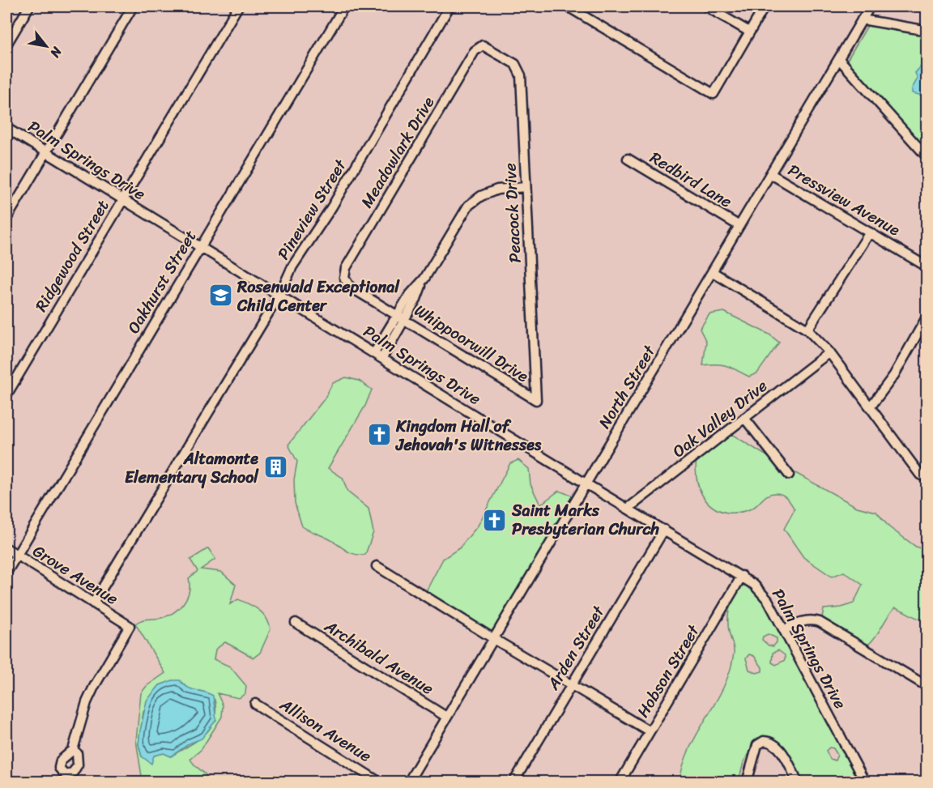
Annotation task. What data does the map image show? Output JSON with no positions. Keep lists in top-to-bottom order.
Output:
{
  "streets": {
    "street": [
      "Meadowlark Drive",
      "Palm Springs Drive",
      "Redbird Lane",
      "Pressview Avenue",
      "Pineview Street",
      "Peacock Drive",
      "Ridgewood Street",
      "Oakhurst Street",
      "Whippoorwill Drive",
      "North Street",
      "Oak Valley Drive",
      "Grove Avenue",
      "Arden Street",
      "Archibald Avenue",
      "Hobson Street",
      "Allison Avenue"
    ]
  },
  "crossings": [
    ["Meadowlark Drive", "Peacock Drive"],
    ["Meadowlark Drive", "Whippoorwill Drive"],
    ["Palm Springs Drive", "Pineview Street"],
    ["Palm Springs Drive", "Ridgewood Street"],
    ["Palm Springs Drive", "Oakhurst Street"],
    ["Palm Springs Drive", "North Street"],
    ["Palm Springs Drive", "Oak Valley Drive"],
    ["Palm Springs Drive", "Arden Street"],
    ["Palm Springs Drive", "Hobson Street"],
    ["Redbird Lane", "North Street"],
    ["Pressview Avenue", "North Street"],
    ["Pineview Street", "Grove Avenue"],
    ["Peacock Drive", "Whippoorwill Drive"],
    ["Oakhurst Street", "Grove Avenue"],
    ["North Street", "Archibald Avenue"]
  ],
  "places": {
    "school or university": ["Rosenwald Exceptional Child Center"],
    "church": ["Kingdom Hall of Jehovah's Witnesses", "Saint Marks Presbyterian Church"],
    "building": ["Altamonte Elementary School"]
  },
  "north": "bottom right"
}
